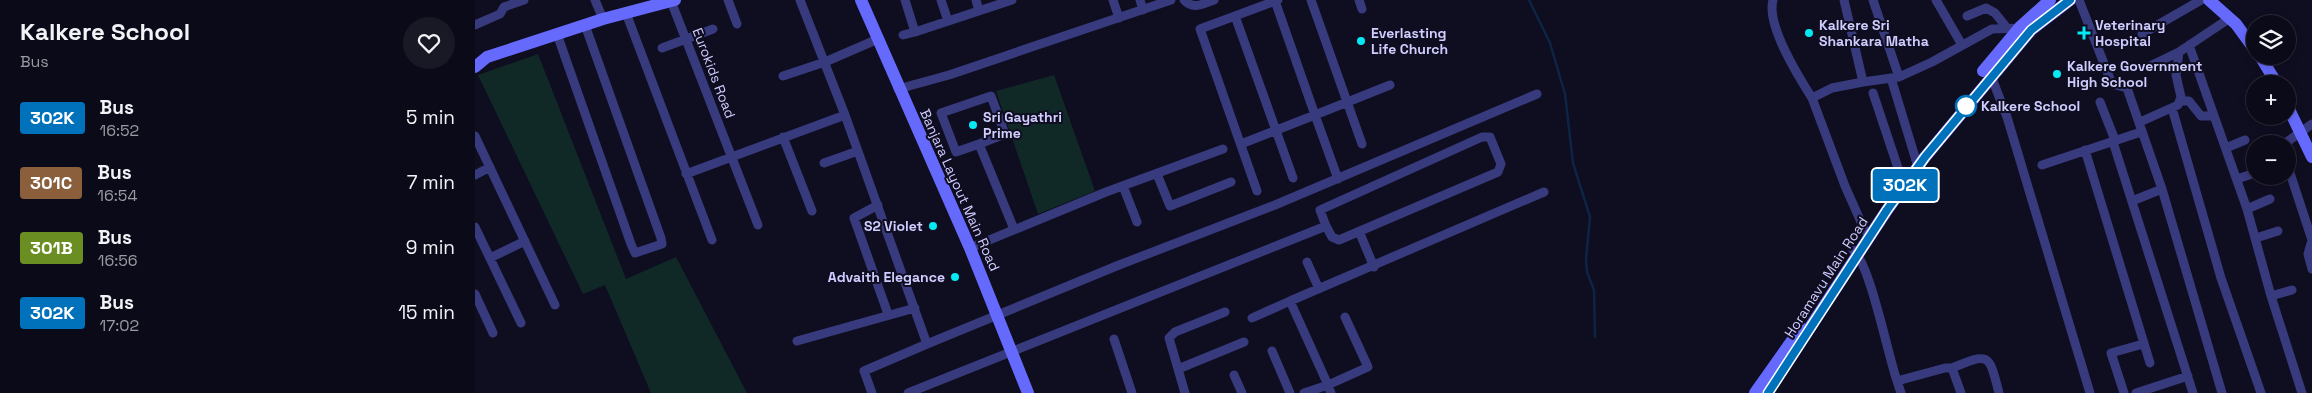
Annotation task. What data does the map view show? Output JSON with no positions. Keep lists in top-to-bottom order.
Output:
{
  "streets": {
    "street": ["Eurokids Road", "Banjara Layout Main Road", "Horamavu Main Road"]
  },
  "places": {
    "other": [
      "Kalkere Sri Shankara Matha",
      "Everlasting Life Church",
      "Kalkere Government High School",
      "Kalkere School",
      "Sri Gayathri Prime",
      "S2 Violet",
      "Advaith Elegance"
    ],
    "health": ["Veterinary Hospital"]
  },
  "lines": ["bus line 302K"],
  "page": {
    "heading": ["Kalkere School", "Bus"],
    "on_map": "302K",
    "map_buttons": ["+", "−"],
    "list": [
      {
        "mark": "302K",
        "name": "Bus",
        "note": "16:52",
        "value": "5 min"
      },
      {
        "mark": "301C",
        "name": "Bus",
        "note": "16:54",
        "value": "7 min"
      },
      {
        "mark": "301B",
        "name": "Bus",
        "note": "16:56",
        "value": "9 min"
      },
      {
        "mark": "302K",
        "name": "Bus",
        "note": "17:02",
        "value": "15 min"
      }
    ]
  }
}
